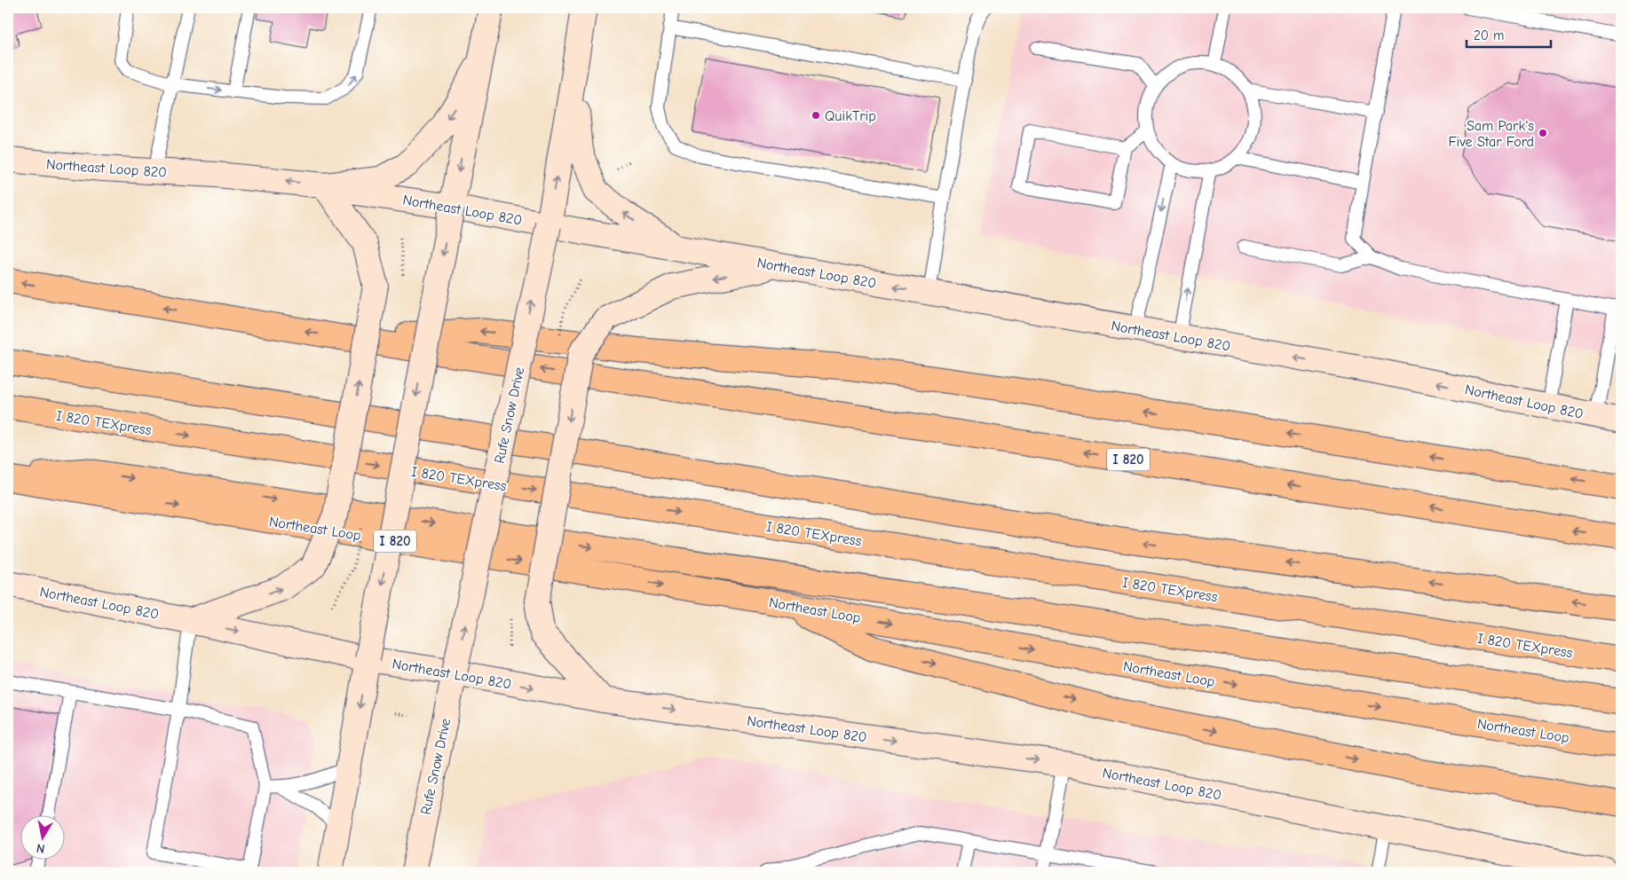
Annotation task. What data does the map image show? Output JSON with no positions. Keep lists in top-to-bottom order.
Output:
{
  "streets": {
    "highway": ["I 820 TEXpress", "I 820", "Northeast Loop"],
    "main road": ["Northeast Loop 820", "Rufe Snow Drive"]
  },
  "crossings": [
    ["Northeast Loop 820", "Rufe Snow Drive"]
  ],
  "places": ["QuikTrip", "Sam Park's Five Star Ford"],
  "scale_bar": "20 m",
  "north": "bottom"
}
